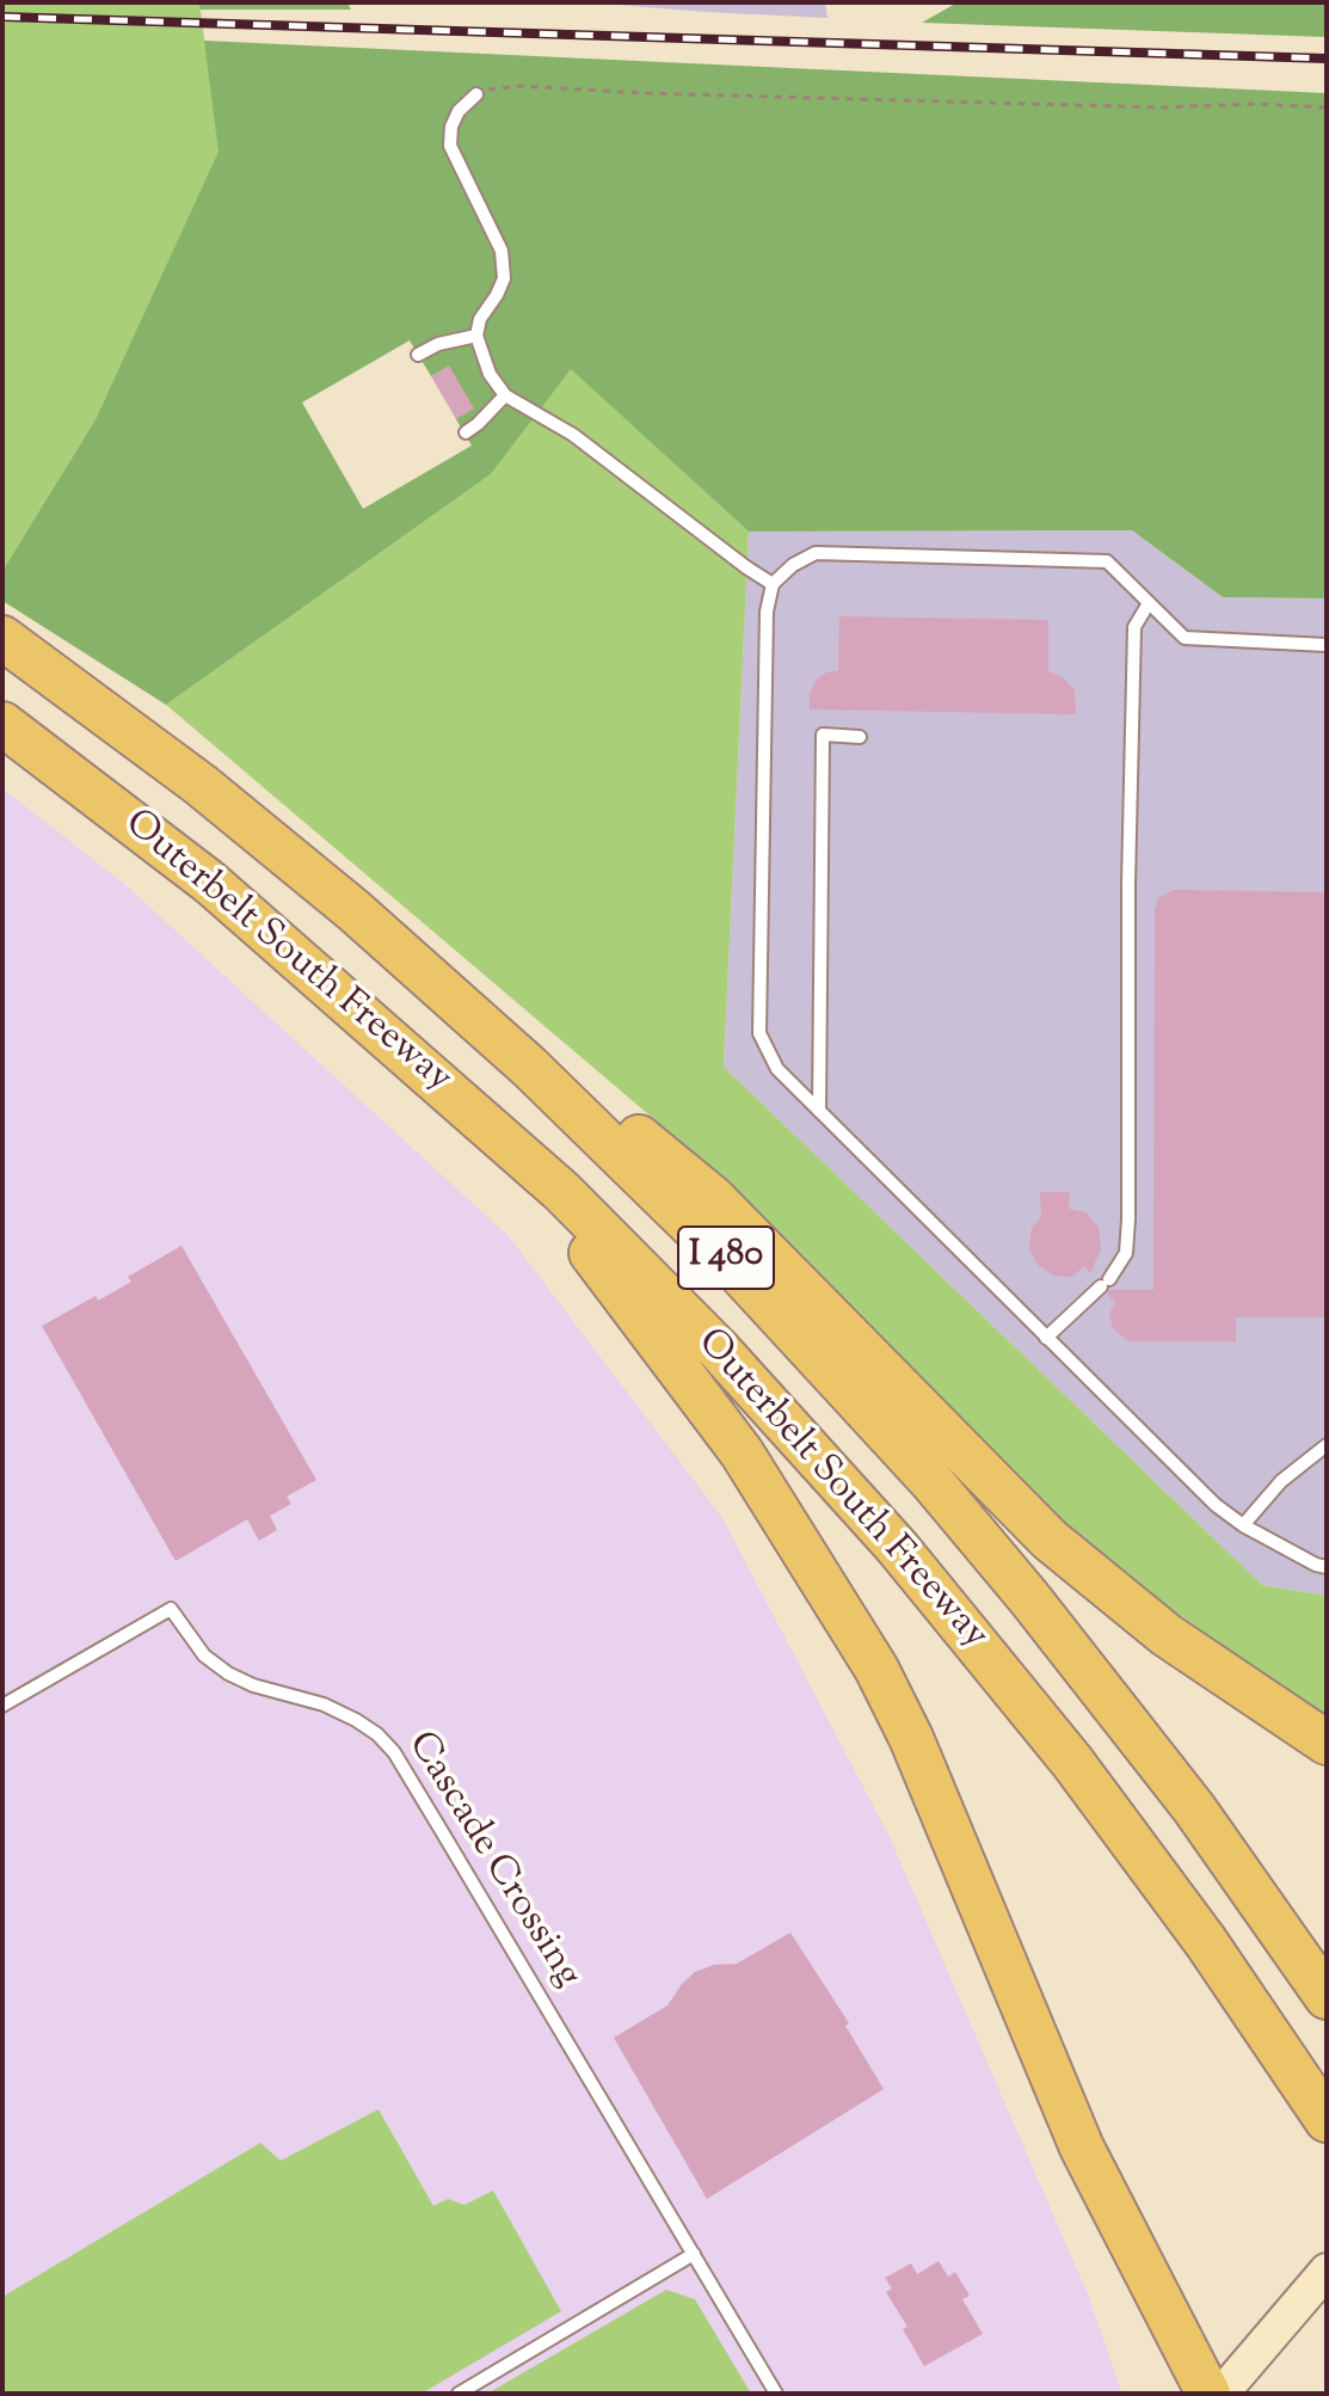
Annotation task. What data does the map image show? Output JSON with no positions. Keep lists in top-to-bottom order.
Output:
{
  "streets": {
    "highway": ["Outerbelt South Freeway", "I 480"],
    "lane": ["Cascade Crossing"]
  }
}
